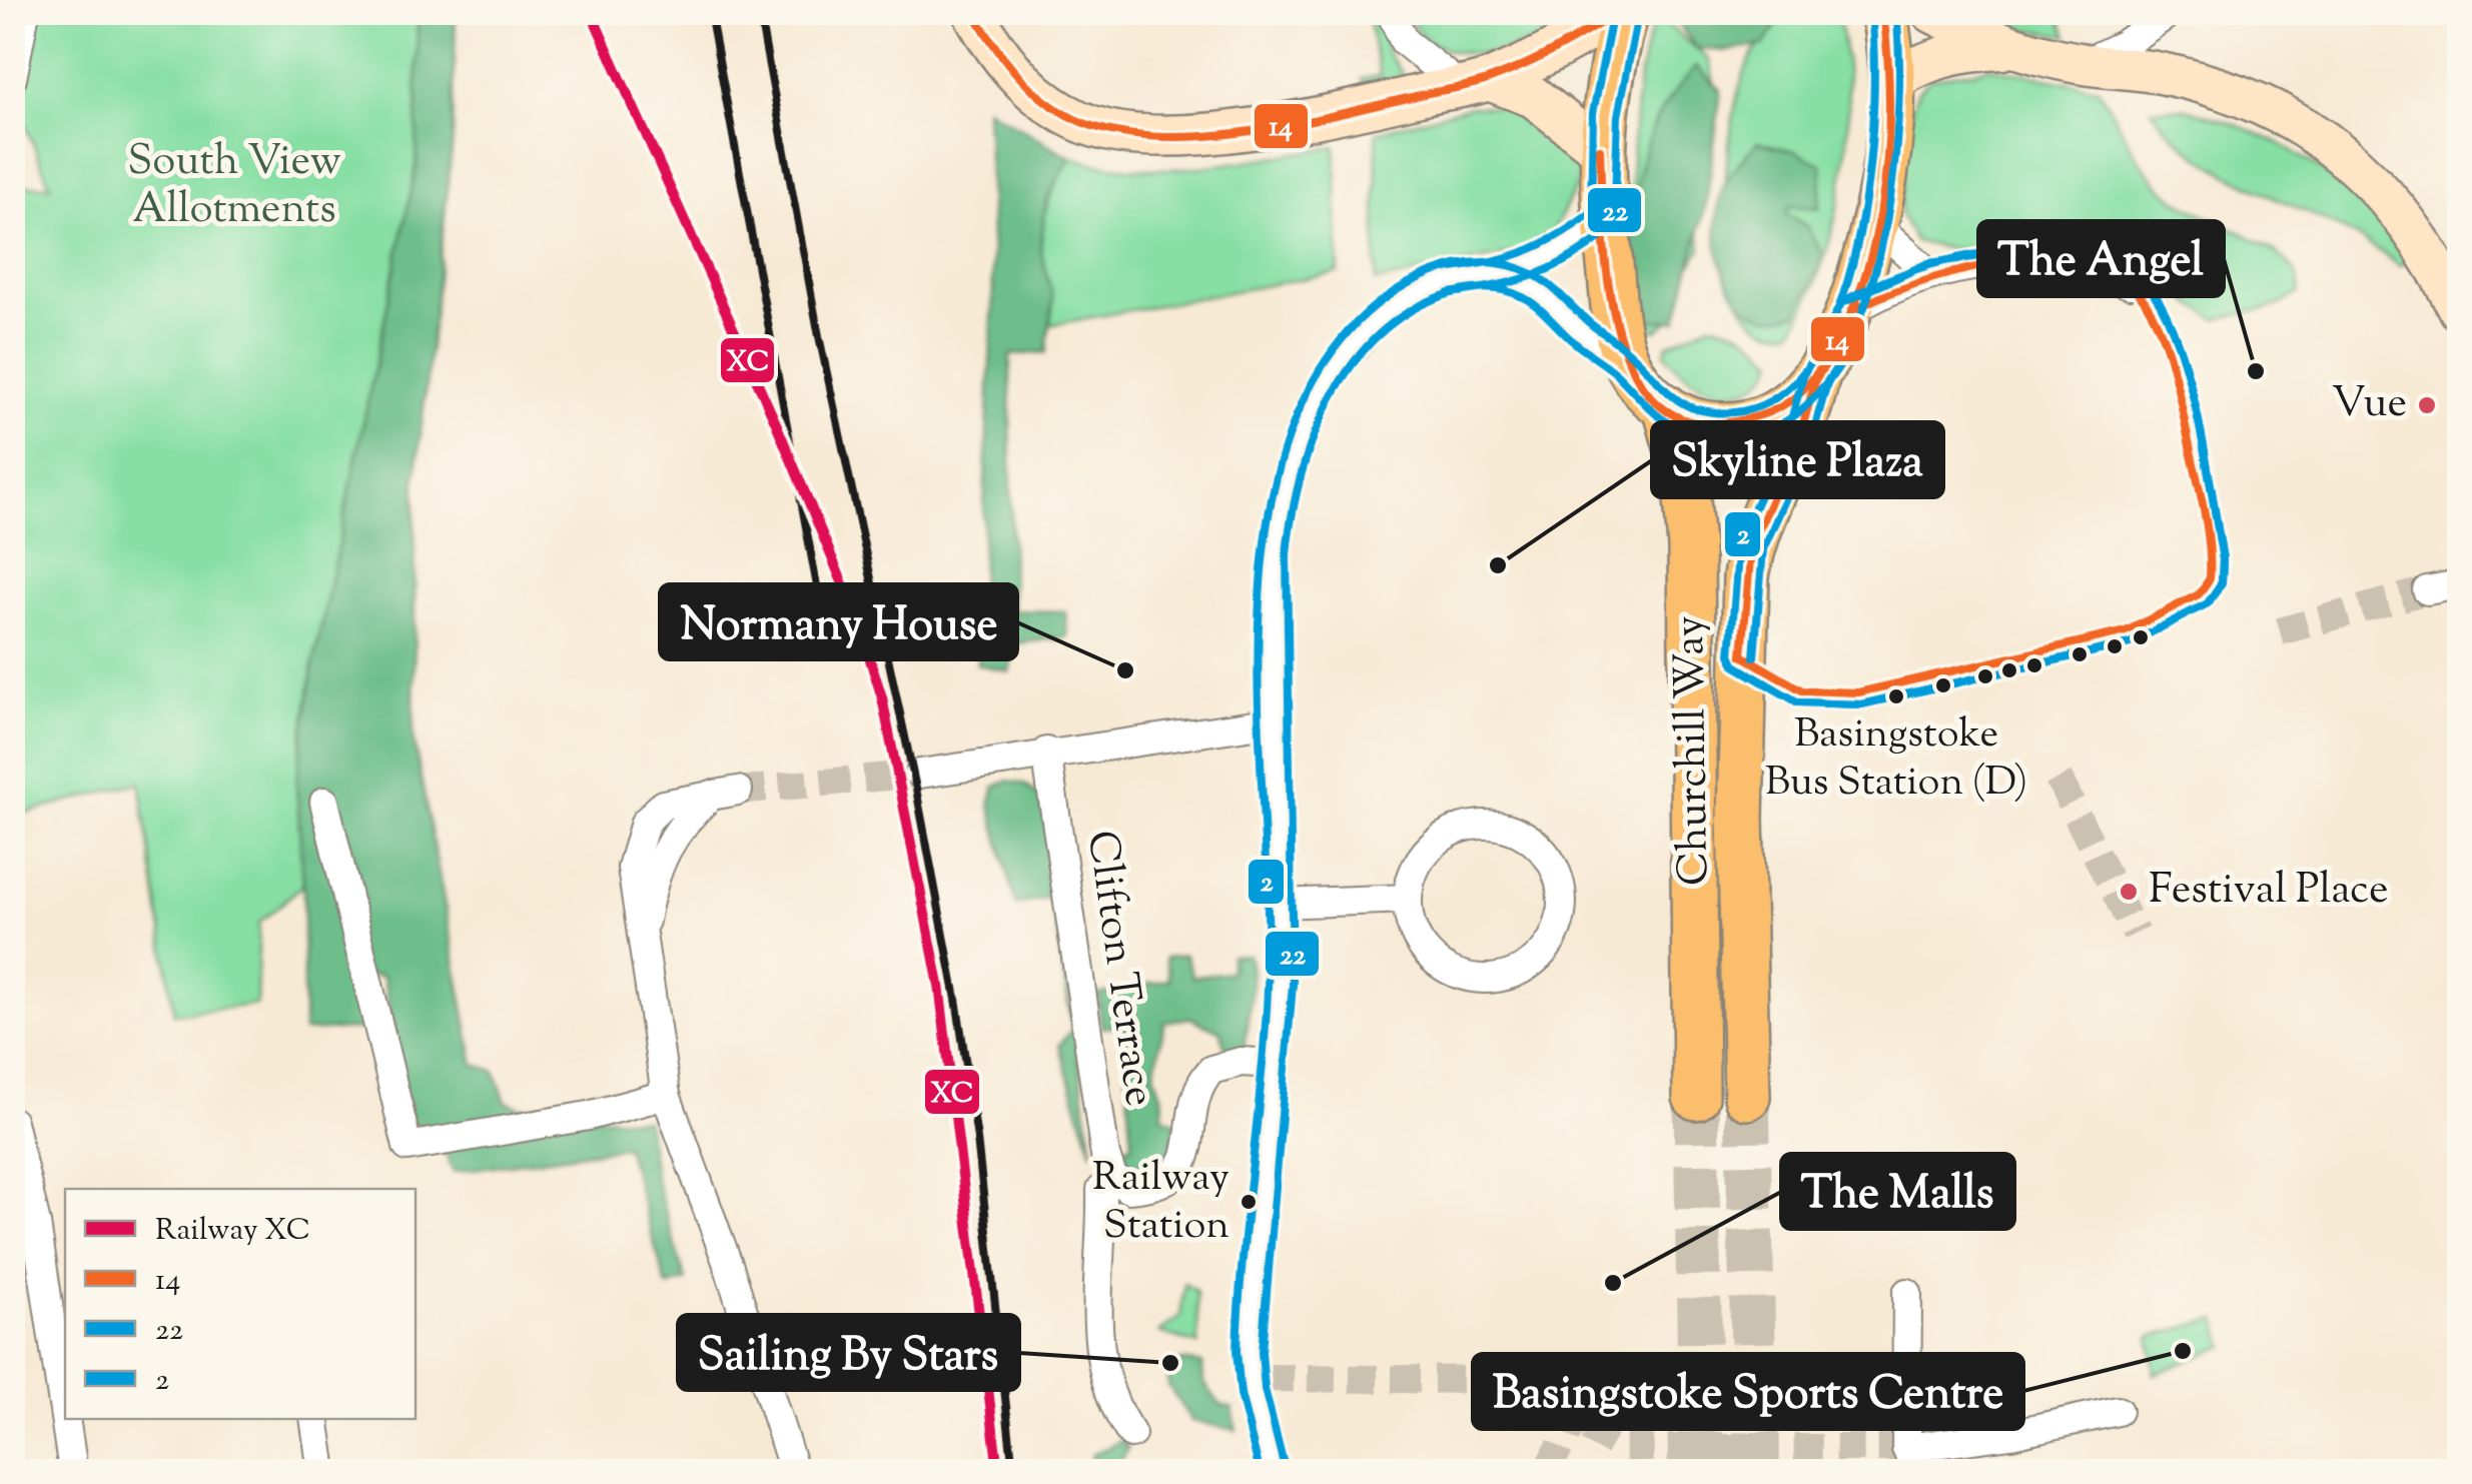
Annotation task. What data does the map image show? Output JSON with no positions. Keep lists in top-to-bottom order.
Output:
{
  "streets": {
    "main road": ["Churchill Way"],
    "street": ["Clifton Terrace"]
  },
  "parks": ["South View Allotments"],
  "places": [
    "The Angel",
    "Vue",
    "Skyline Plaza",
    "Normany House",
    "Basingstoke Bus Station (D)",
    "Festival Place",
    "Railway Station",
    "The Malls",
    "Basingstoke Sports Centre",
    "Sailing By Stars"
  ],
  "lines": [
    "rail line XC",
    "transit line 14",
    "transit line 22",
    "transit line 2"
  ],
  "legend": [
    "Railway XC",
    "14",
    "22",
    "2"
  ]
}
